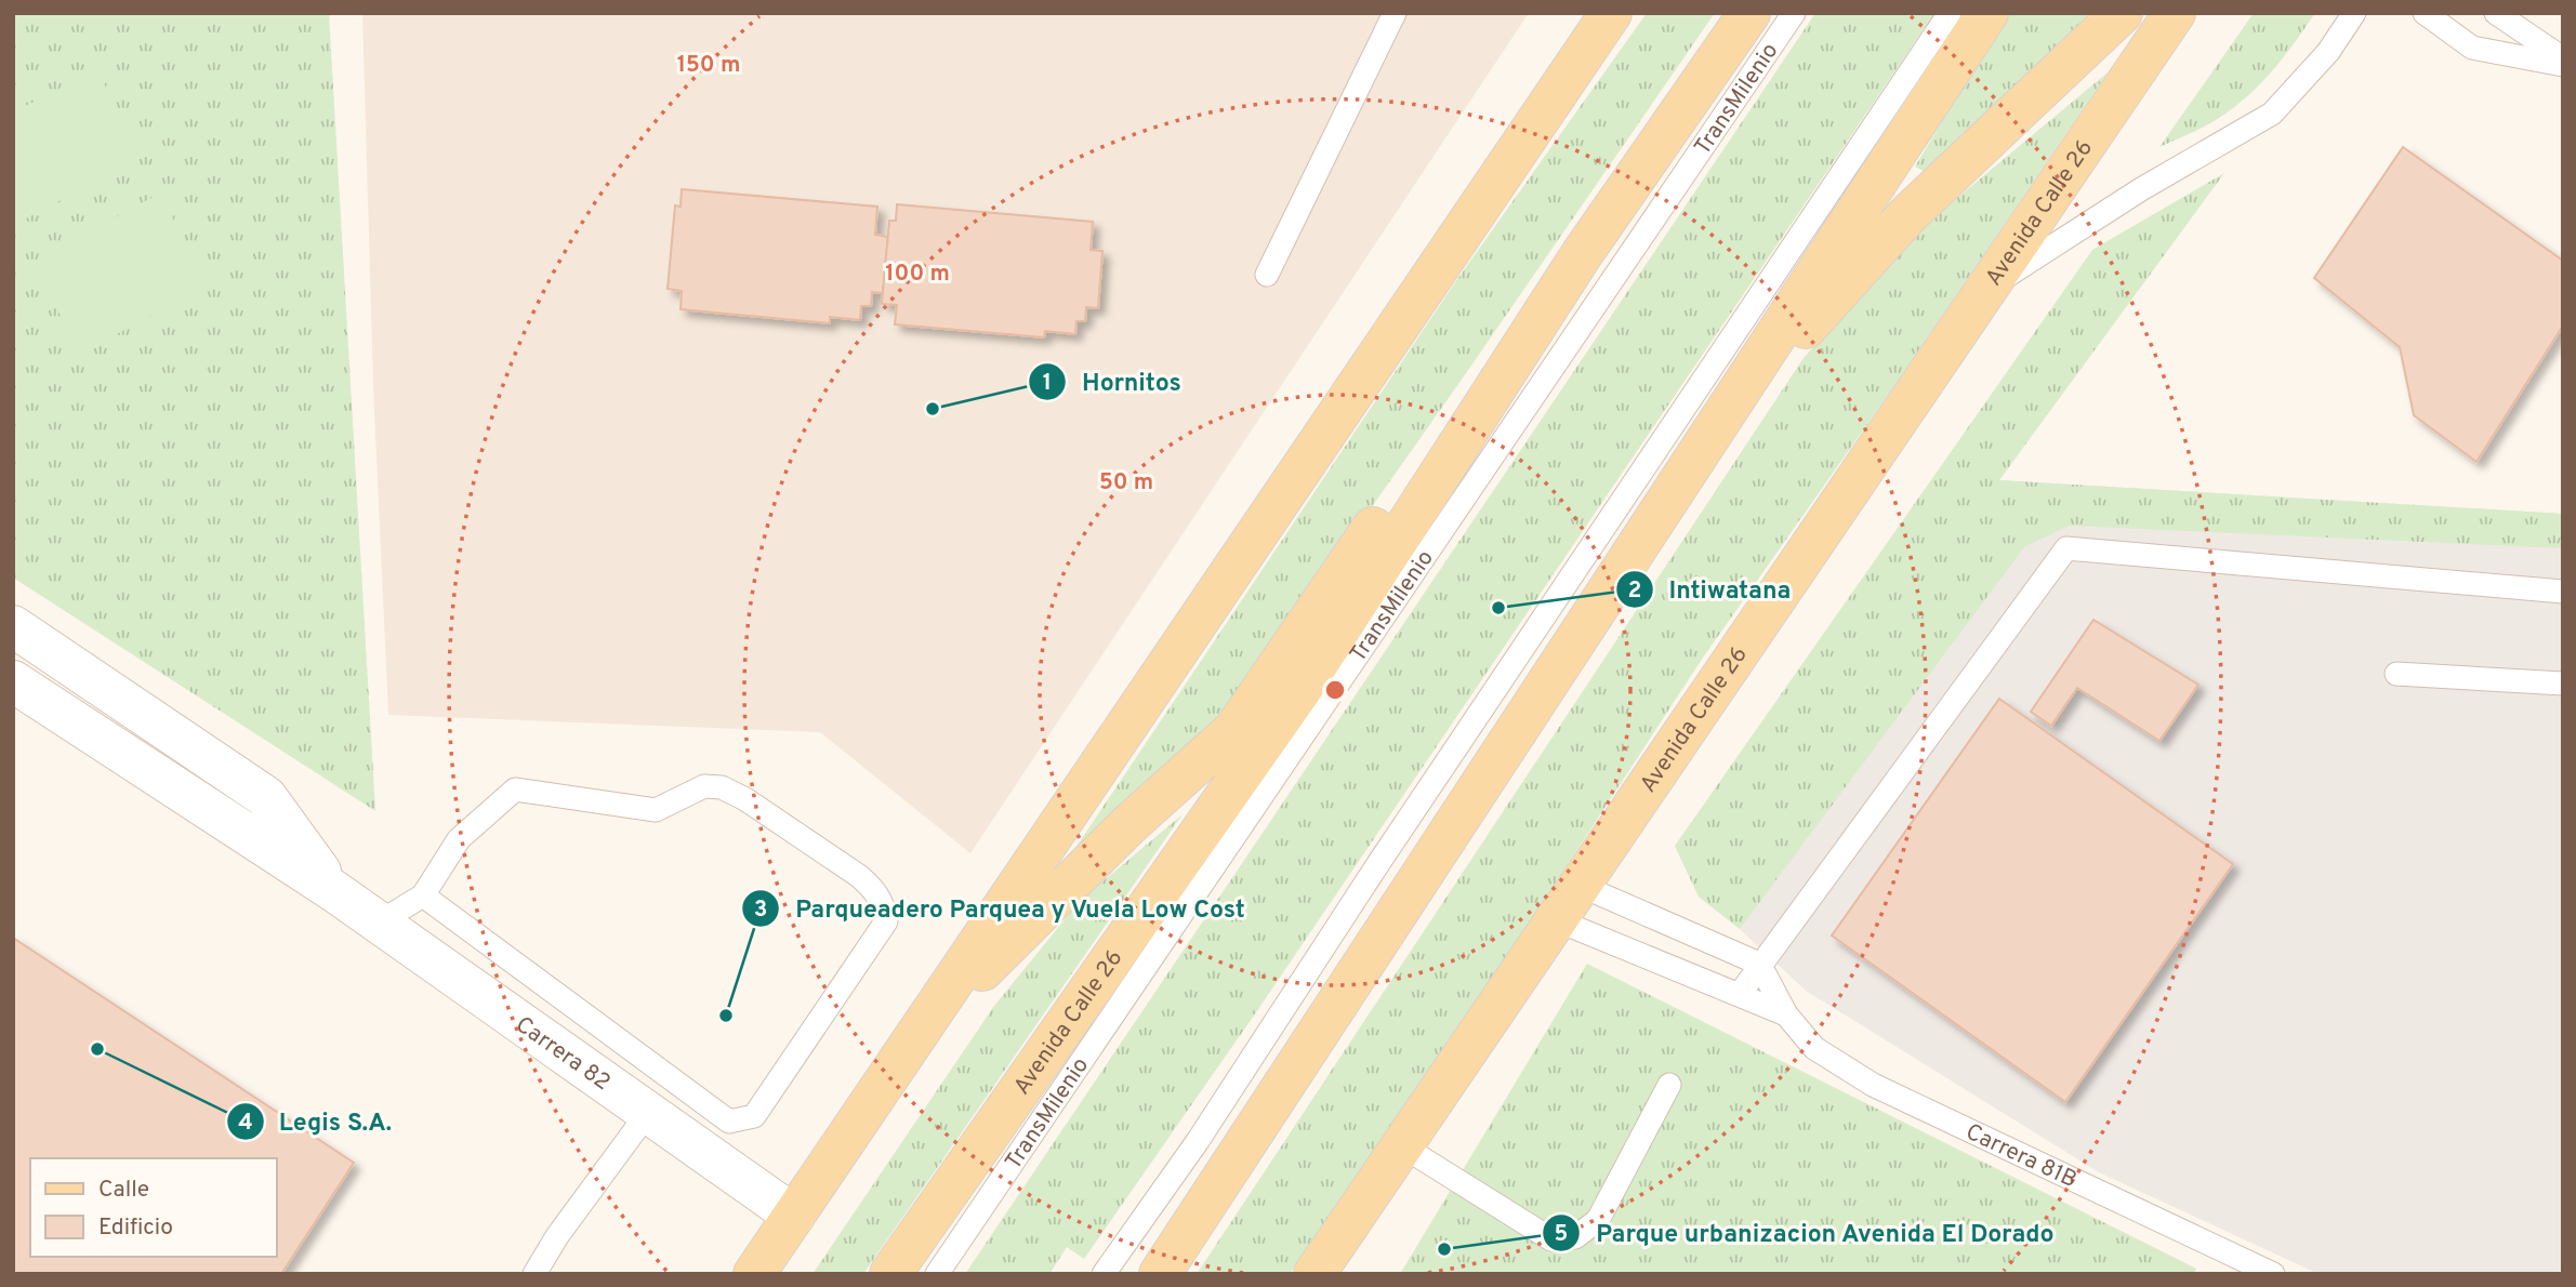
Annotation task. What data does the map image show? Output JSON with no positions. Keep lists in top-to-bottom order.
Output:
{
  "streets": {
    "main road": ["Avenida Calle 26"],
    "street": ["Carrera 82"],
    "lane": ["TransMilenio", "Carrera 81B"]
  },
  "crossings": [
    ["Avenida Calle 26", "Carrera 81B"]
  ],
  "places": [
    "Hornitos",
    "Intiwatana",
    "Parqueadero Parquea y Vuela Low Cost",
    "Legis S.A.",
    "Parque urbanizacion Avenida El Dorado"
  ],
  "legend": ["Calle", "Edificio"],
  "rings": ["150 m", "100 m", "50 m"]
}
